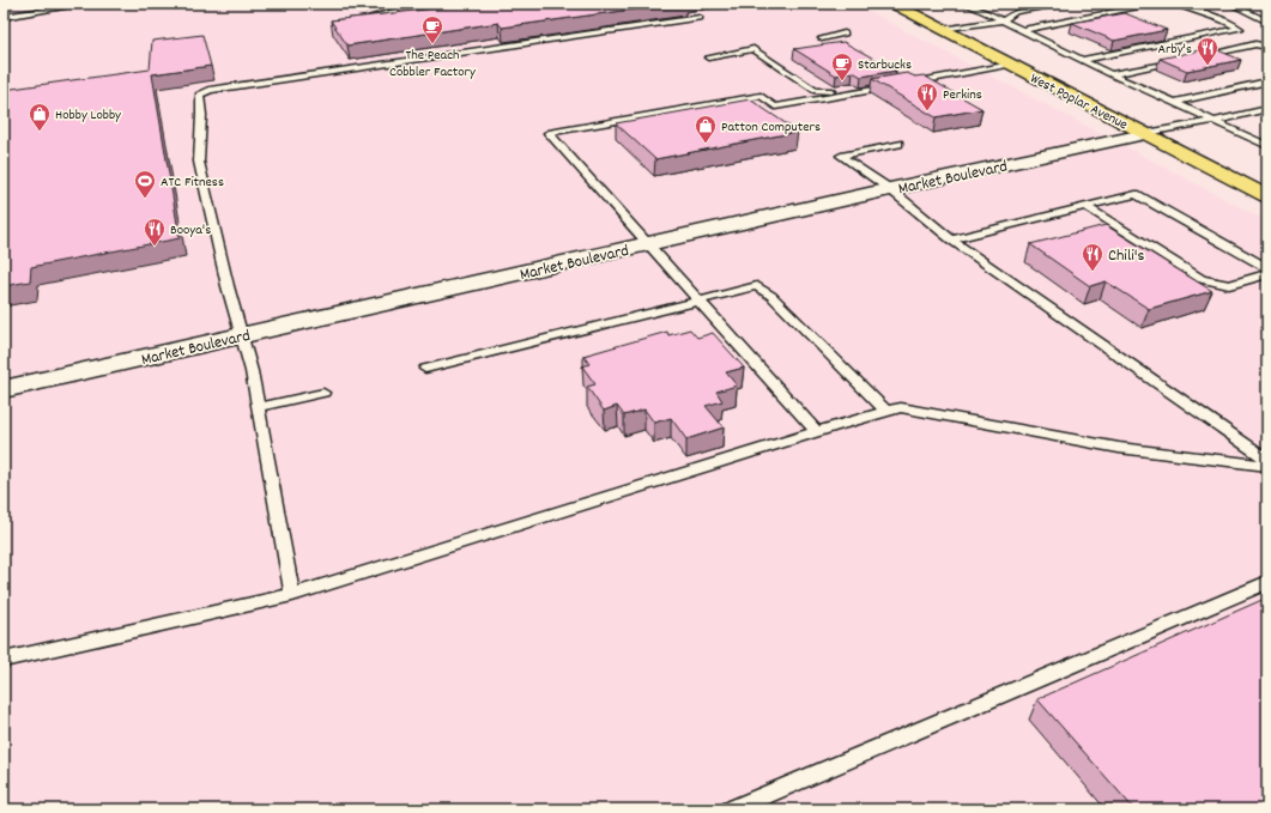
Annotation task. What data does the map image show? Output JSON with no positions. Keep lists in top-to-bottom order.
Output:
{
  "streets": {
    "main road": ["West Poplar Avenue"],
    "street": ["Market Boulevard"]
  },
  "crossings": [
    ["West Poplar Avenue", "Market Boulevard"]
  ],
  "places": {
    "cafe": ["The Peach Cobbler Factory", "Starbucks"],
    "restaurant": [
      "Arby's",
      "Perkins",
      "Booya's",
      "Chili's"
    ],
    "shop": ["Hobby Lobby", "Patton Computers"],
    "sports": ["ATC Fitness"]
  }
}
